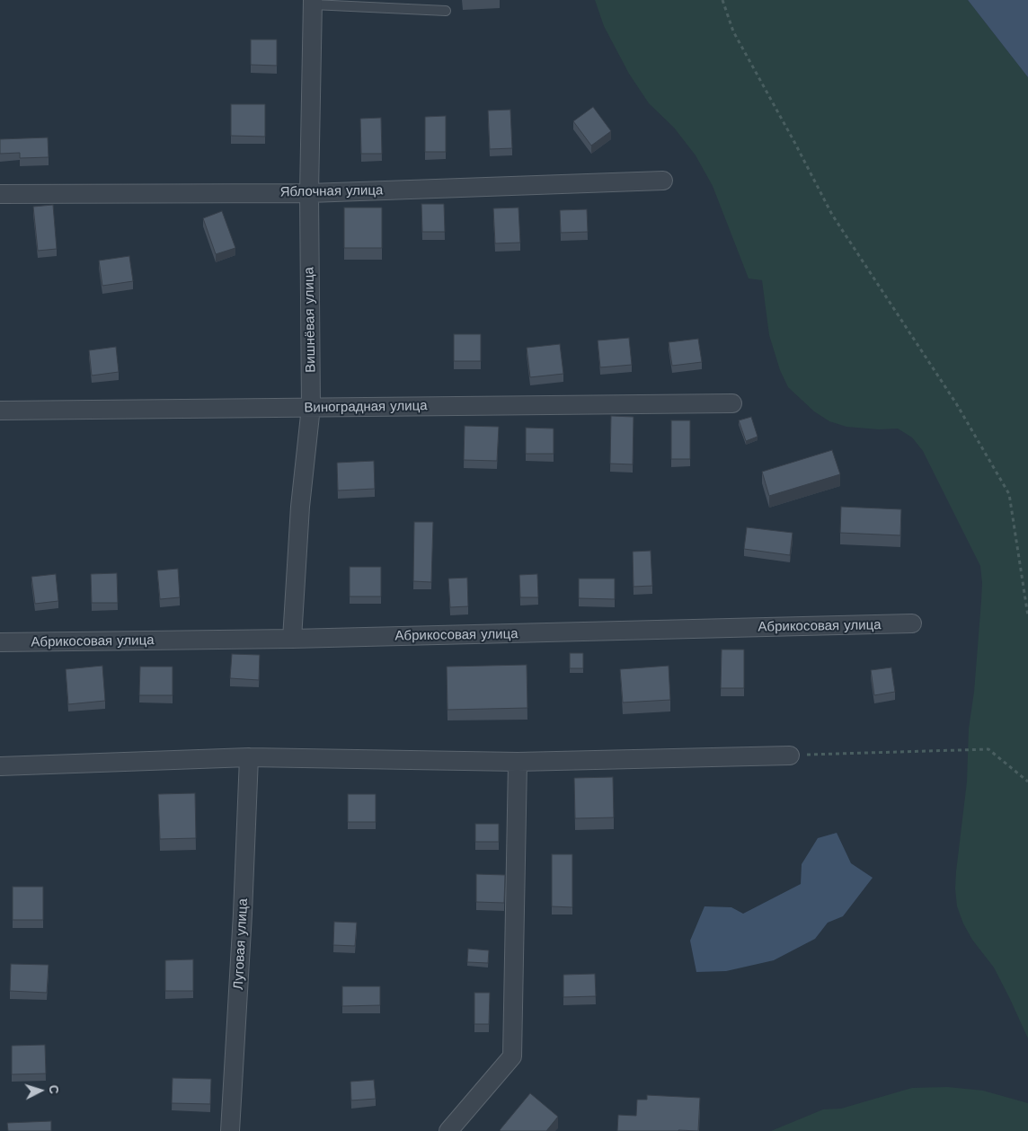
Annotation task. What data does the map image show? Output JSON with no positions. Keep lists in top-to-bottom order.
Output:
{
  "streets": {
    "street": [
      "Яблочная улица",
      "Вишнёвая улица",
      "Виноградная улица",
      "Абрикосовая улица",
      "Луговая улица"
    ]
  },
  "crossings": [
    ["Яблочная улица", "Вишнёвая улица"],
    ["Вишнёвая улица", "Виноградная улица"],
    ["Вишнёвая улица", "Абрикосовая улица"]
  ],
  "north": "right"
}
